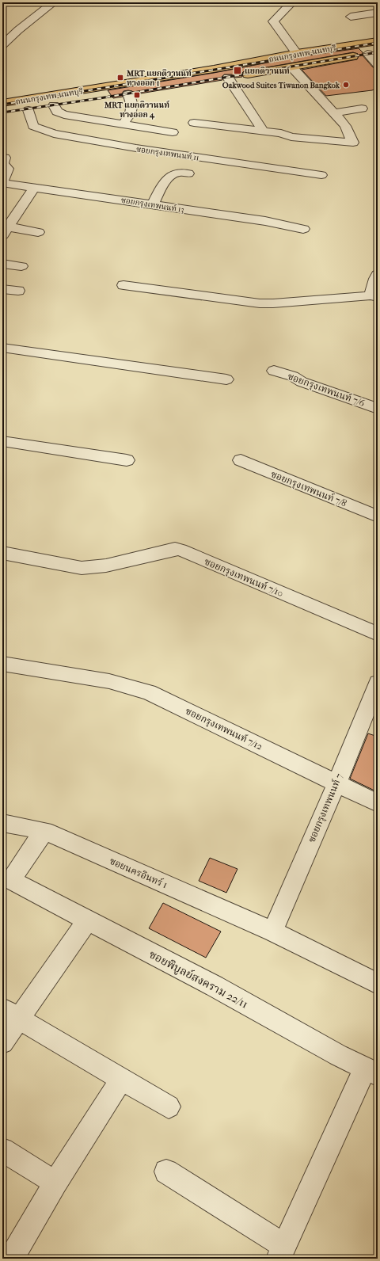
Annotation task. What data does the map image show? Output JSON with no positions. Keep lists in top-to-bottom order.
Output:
{
  "streets": {
    "main road": ["ถนนกรุงเทพ-นนทบุรี"],
    "street": [
      "ซอยกรุงเทพนนท์ 11",
      "ซอยกรุงเทพนนท์ 13",
      "ซอยกรุงเทพนนท์ 7/6",
      "ซอยกรุงเทพนนท์ 7/8",
      "ซอยกรุงเทพนนท์ 7/10",
      "ซอยกรุงเทพนนท์ 7/12",
      "ซอยกรุงเทพนนท์ 7",
      "ซอยนครอินทร์ 1",
      "ซอยพิบูลย์สงคราม 22/11"
    ]
  },
  "crossings": [
    ["ถนนกรุงเทพ-นนทบุรี", "ซอยกรุงเทพนนท์ 11"],
    ["ซอยกรุงเทพนนท์ 7/12", "ซอยกรุงเทพนนท์ 7"],
    ["ซอยกรุงเทพนนท์ 7", "ซอยนครอินทร์ 1"],
    ["ซอยนครอินทร์ 1", "ซอยพิบูลย์สงคราม 22/11"]
  ],
  "places": {
    "transit": ["แยกติวานนท์", "MRT แยกติวานนท์ ทางออก 1", "MRT แยกติวานนท์ ทางออก 4"],
    "other": ["Oakwood Suites Tiwanon Bangkok"]
  }
}
